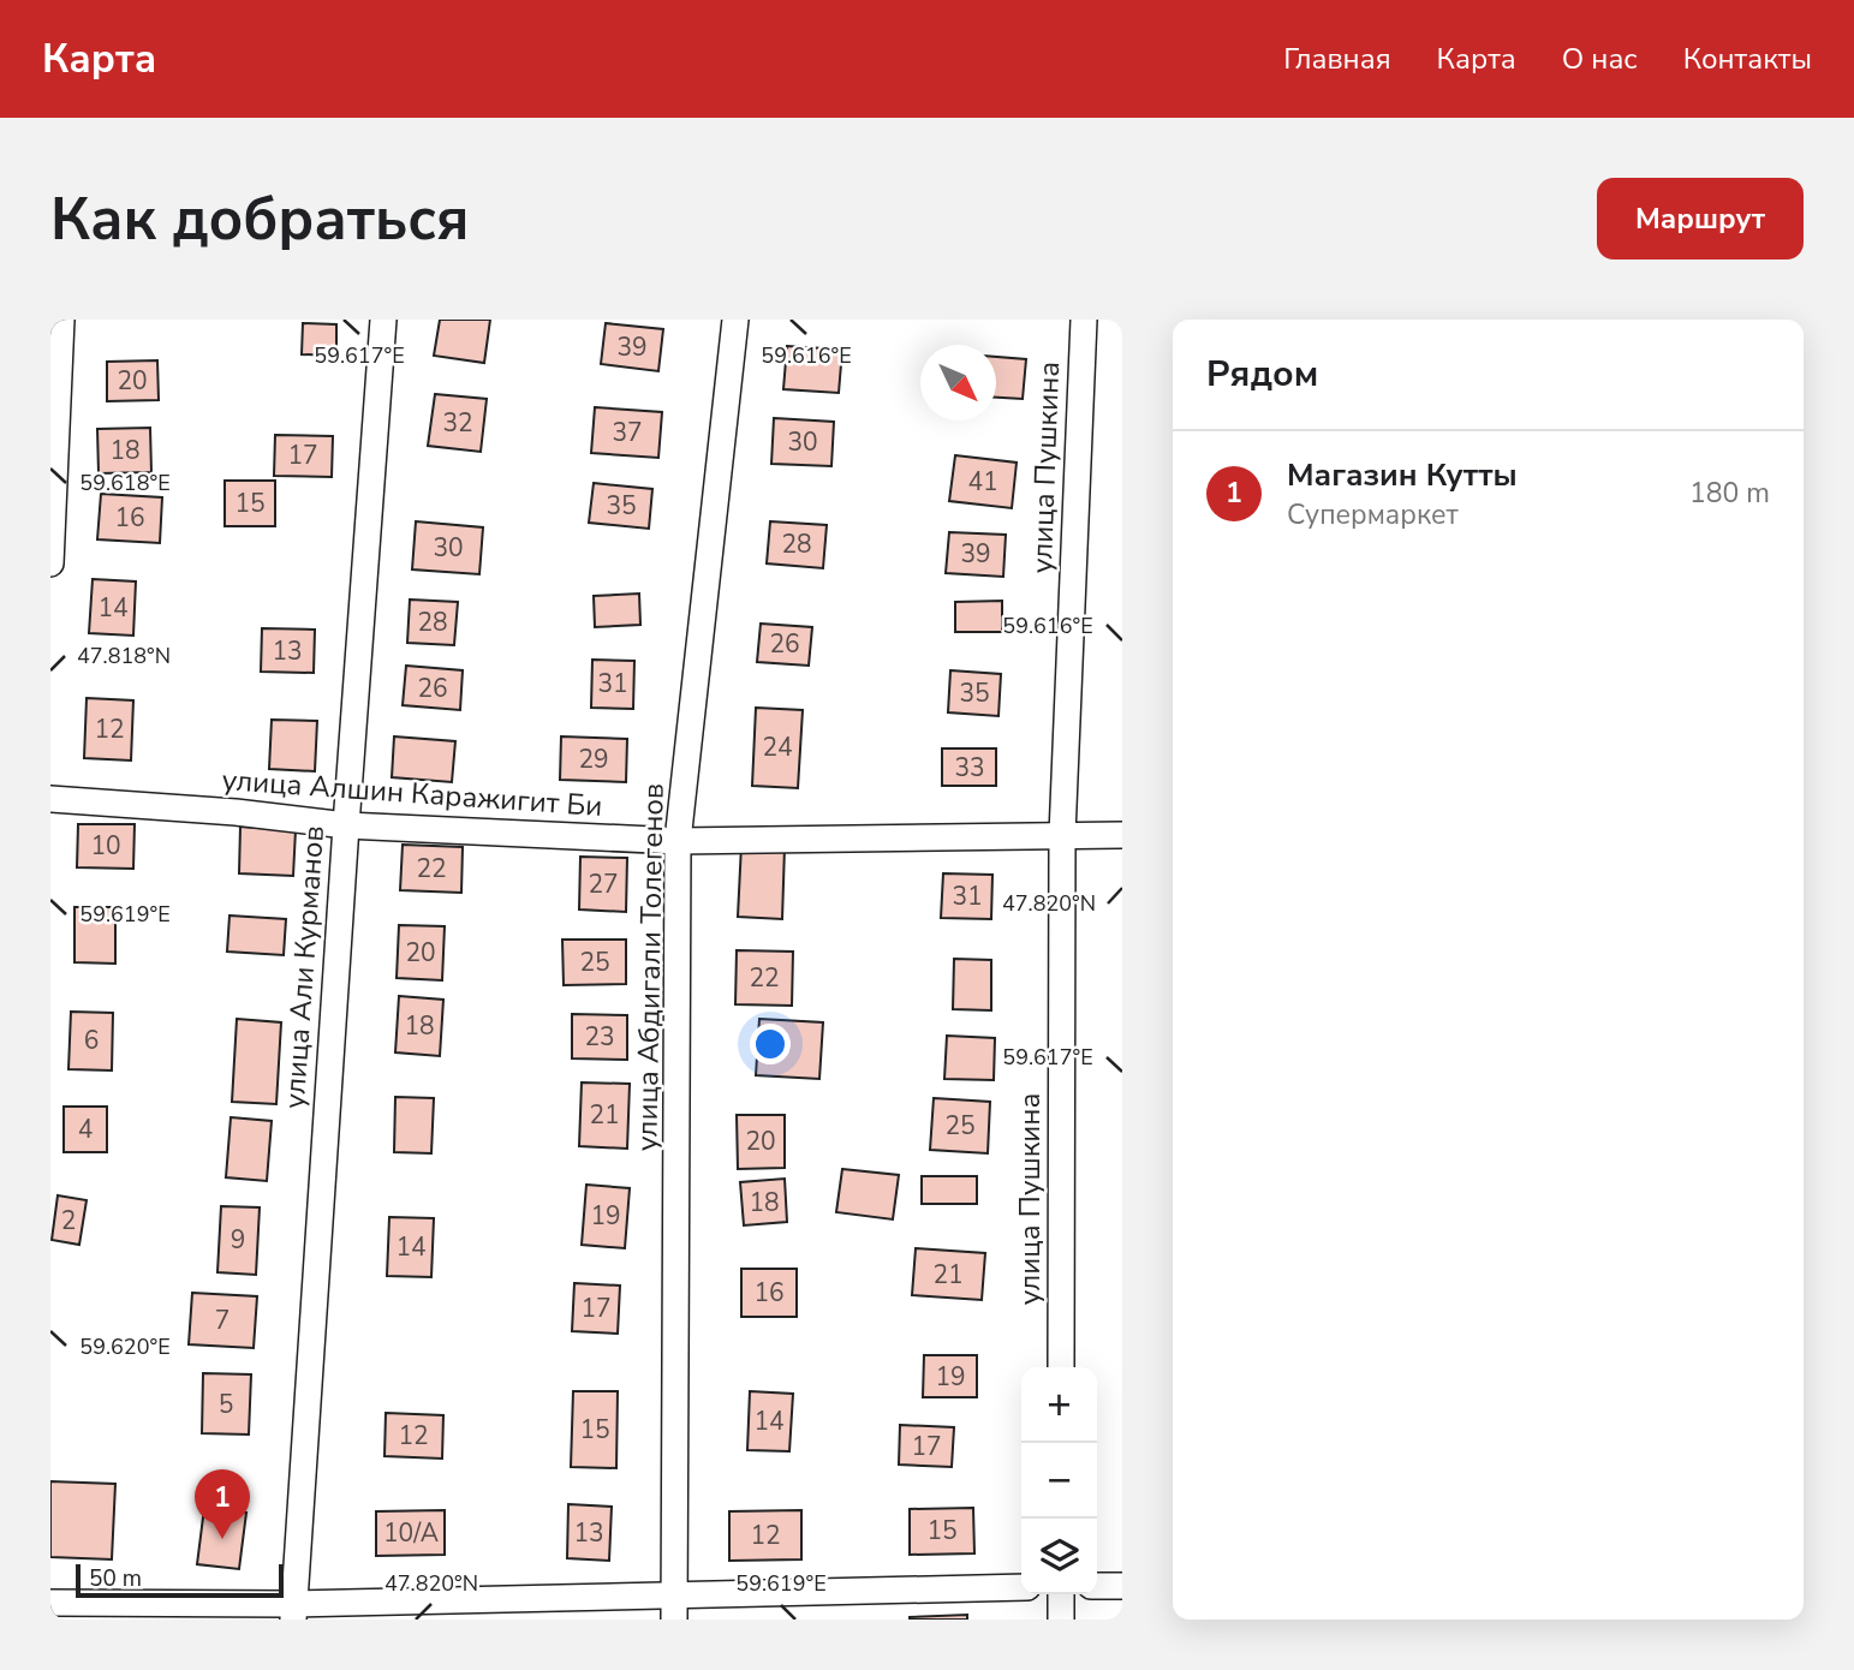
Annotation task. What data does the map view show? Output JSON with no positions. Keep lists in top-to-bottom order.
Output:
{
  "streets": {
    "street": [
      "улица Пушкина",
      "улица Алшин Каражигит Би",
      "улица Али Курманов",
      "улица Абдигали Толегенов"
    ]
  },
  "crossings": [
    ["улица Пушкина", "улица Алшин Каражигит Би"],
    ["улица Алшин Каражигит Би", "улица Али Курманов"],
    ["улица Алшин Каражигит Би", "улица Абдигали Толегенов"]
  ],
  "house_numbers": [
    "39",
    "20",
    "32",
    "37",
    "30",
    "18",
    "17",
    "41",
    "15",
    "35",
    "16",
    "28",
    "30",
    "39",
    "14",
    "28",
    "26",
    "13",
    "31",
    "26",
    "35",
    "12",
    "24",
    "29",
    "33",
    "10",
    "22",
    "27",
    "31",
    "20",
    "25",
    "22",
    "18",
    "23",
    "6",
    "21",
    "25",
    "4",
    "20",
    "18",
    "19",
    "2",
    "9",
    "14",
    "21",
    "16",
    "17",
    "7",
    "19",
    "5",
    "14",
    "15",
    "12",
    "17",
    "15",
    "10/А",
    "13",
    "12"
  ],
  "scale_bar": "50 m",
  "north": "bottom right",
  "page": {
    "header": "Карта",
    "nav": [
      "Главная",
      "Карта",
      "О нас",
      "Контакты"
    ],
    "buttons": "Маршрут",
    "title": "Как добраться",
    "heading": "Рядом",
    "list": [
      {
        "mark": "1",
        "name": "Магазин Кутты",
        "note": "Супермаркет",
        "value": "180 m"
      }
    ],
    "map_buttons": ["+", "−"],
    "pins": "1",
    "scale": "50 m"
  },
  "coordinates": [
    "59.616°E",
    "59.617°E",
    "59.618°E",
    "47.818°N",
    "47.820°N",
    "59.619°E",
    "59.620°E"
  ]
}
